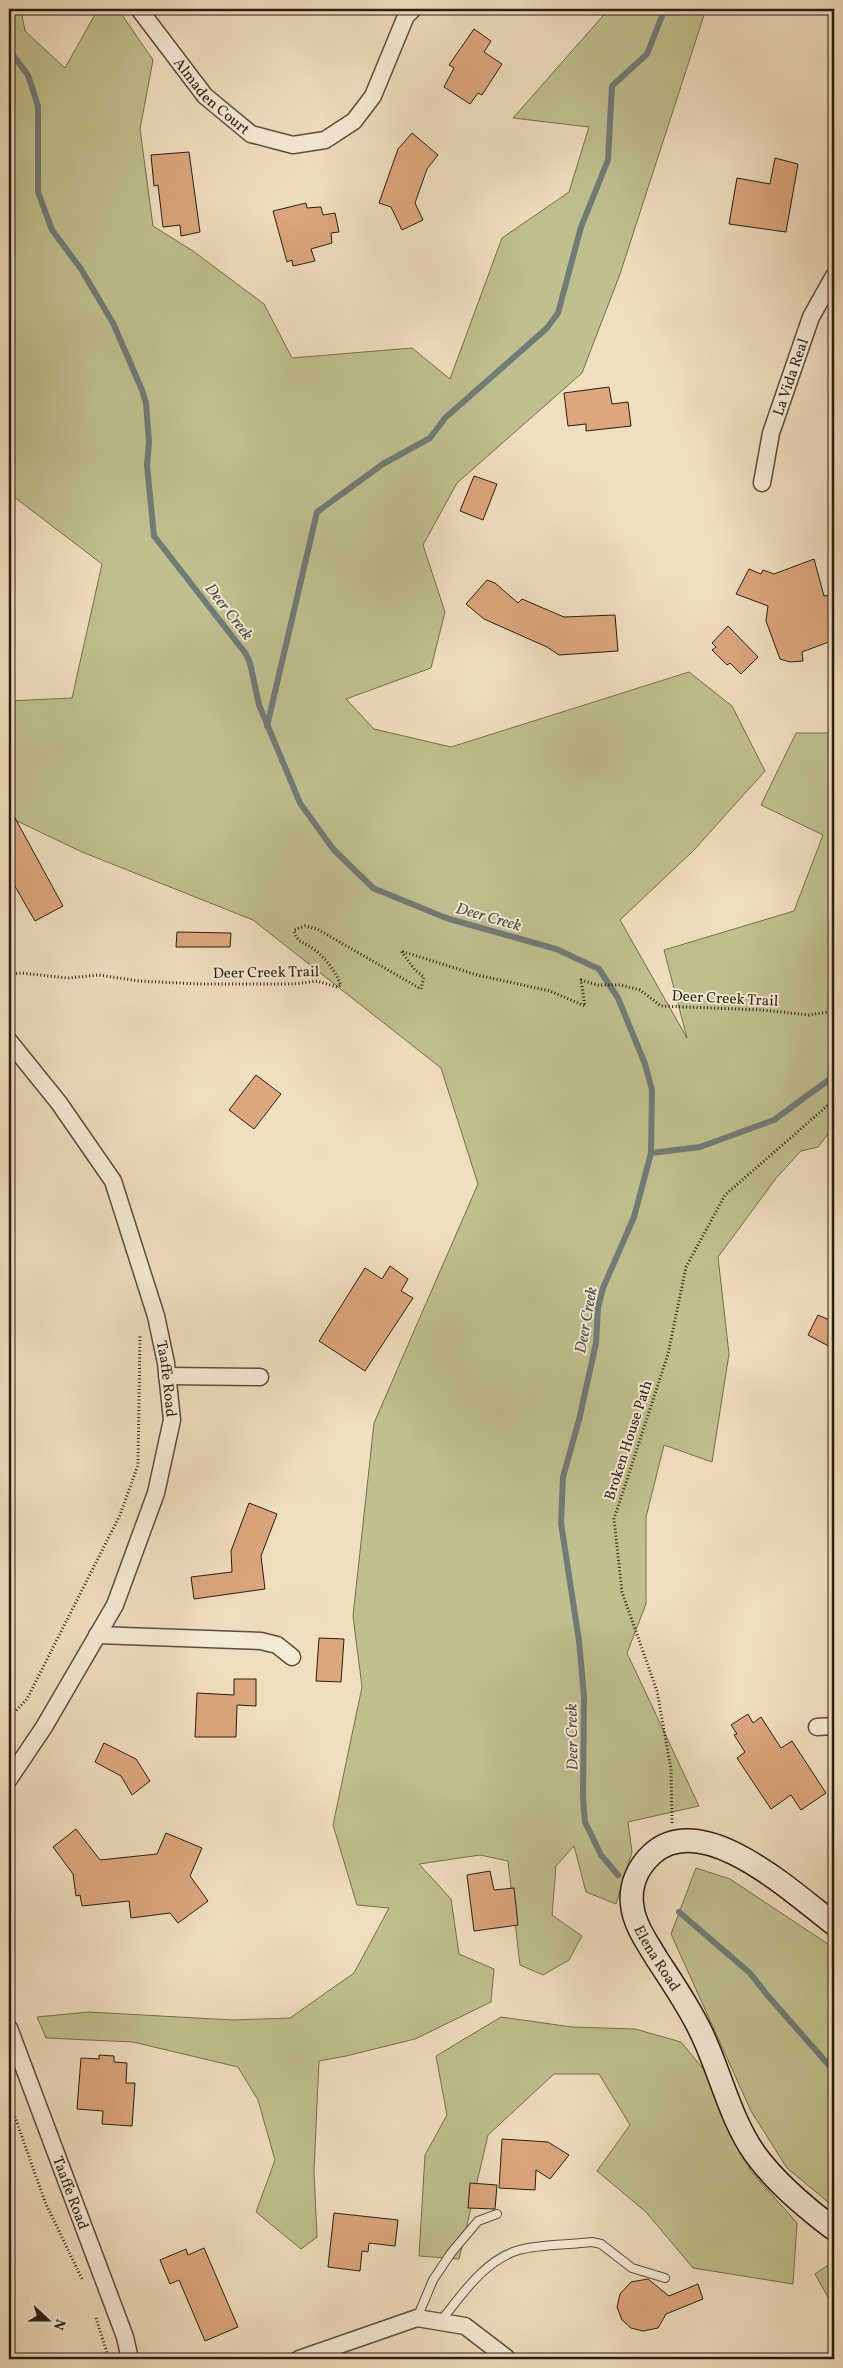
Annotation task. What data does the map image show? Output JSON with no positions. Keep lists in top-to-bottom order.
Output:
{
  "streets": {
    "street": [
      "Almaden Court",
      "La Vida Real",
      "Taaffe Road",
      "Elena Road"
    ],
    "path": ["Deer Creek Trail", "Broken House Path"]
  },
  "crossings": [
    ["Broken House Path", "Elena Road"]
  ],
  "water": ["Deer Creek"],
  "north": "right"
}
